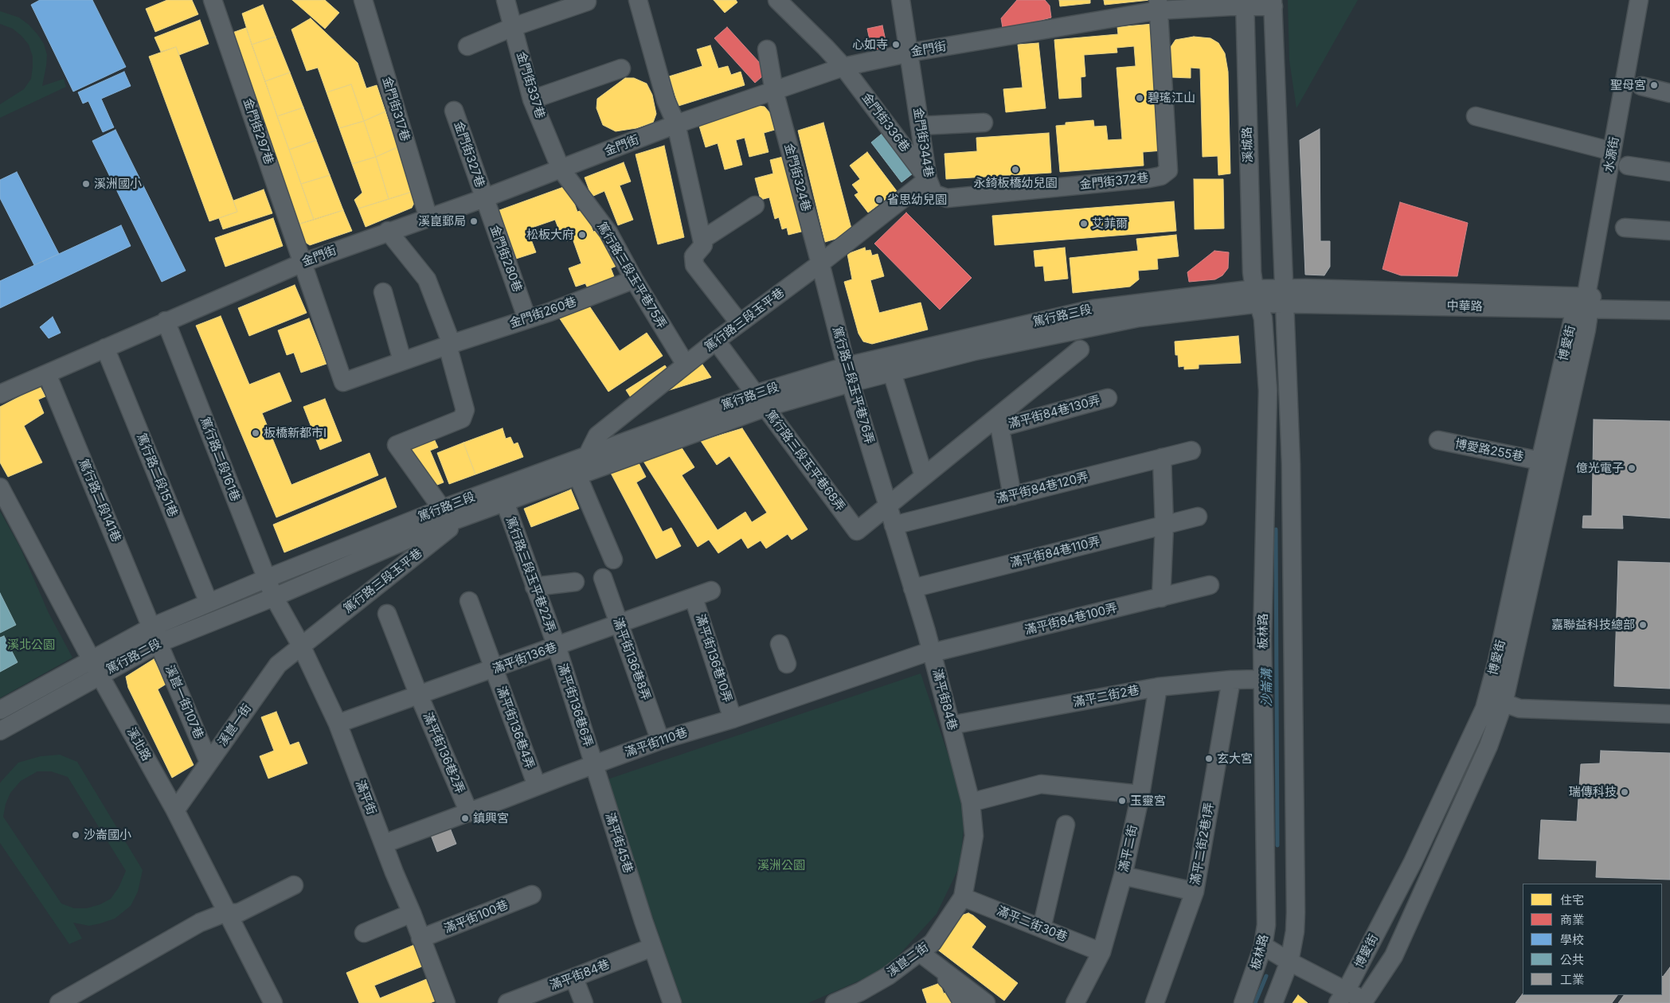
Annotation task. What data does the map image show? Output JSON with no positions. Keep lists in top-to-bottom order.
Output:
{
  "streets": {
    "street": [
      "金門街",
      "金門街337巷",
      "金門街317巷",
      "金門街336巷",
      "金門街297巷",
      "金門街344巷",
      "溪城路",
      "金門街327巷",
      "水源街",
      "金門街324巷",
      "金門街372巷",
      "金門街280巷",
      "篤行路三段玉平巷75弄",
      "中華路",
      "金門街260巷",
      "篤行路三段",
      "篤行路三段玉平巷",
      "博愛街",
      "篤行路三段玉平巷76弄",
      "滿平街84巷130弄",
      "博愛路255巷",
      "篤行路二段161巷",
      "篤行路三段玉平巷68弄",
      "篤行路二段151巷",
      "滿平街84巷120弄",
      "篤行路二段141巷",
      "滿平街84巷110弄",
      "篤行路三段玉平巷22弄",
      "滿平街84巷100弄",
      "板林路",
      "篤行路二段",
      "滿平街136巷",
      "滿平街136巷10弄",
      "滿平街136巷8弄",
      "滿平二街2巷",
      "滿平街84巷",
      "溪崑一街107巷",
      "滿平街136巷6弄",
      "溪崑一街",
      "滿平街136巷4弄",
      "滿平街110巷",
      "溪北路",
      "滿平街136巷2弄",
      "滿平街",
      "滿平街45巷",
      "滿平二街2巷1弄",
      "滿平二街",
      "滿平街100巷",
      "滿平二街30巷",
      "溪崑二街"
    ]
  },
  "crossings": [
    ["金門街", "金門街337巷"],
    ["金門街", "金門街317巷"],
    ["金門街", "金門街336巷"],
    ["金門街", "金門街297巷"],
    ["金門街", "金門街344巷"],
    ["金門街", "溪城路"],
    ["金門街", "金門街327巷"],
    ["金門街", "金門街324巷"],
    ["金門街", "金門街372巷"],
    ["金門街", "金門街280巷"],
    ["金門街", "篤行路三段玉平巷75弄"],
    ["金門街", "金門街260巷"],
    ["金門街", "篤行路二段161巷"],
    ["金門街", "篤行路二段151巷"],
    ["金門街", "篤行路二段141巷"],
    ["金門街337巷", "篤行路三段玉平巷75弄"],
    ["金門街336巷", "金門街344巷"],
    ["金門街336巷", "篤行路三段玉平巷"],
    ["金門街297巷", "金門街260巷"],
    ["金門街344巷", "金門街372巷"],
    ["金門街344巷", "篤行路三段玉平巷"],
    ["溪城路", "中華路"],
    ["溪城路", "篤行路三段"],
    ["溪城路", "板林路"],
    ["金門街327巷", "金門街280巷"],
    ["水源街", "中華路"],
    ["水源街", "博愛街"],
    ["金門街324巷", "篤行路三段玉平巷"],
    ["金門街324巷", "篤行路三段玉平巷76弄"],
    ["金門街280巷", "金門街260巷"],
    ["篤行路三段玉平巷75弄", "金門街260巷"],
    ["篤行路三段玉平巷75弄", "篤行路三段玉平巷"],
    ["中華路", "篤行路三段"],
    ["中華路", "博愛街"],
    ["中華路", "板林路"],
    ["篤行路三段", "篤行路三段玉平巷"],
    ["篤行路三段", "篤行路三段玉平巷76弄"],
    ["篤行路三段", "篤行路二段161巷"],
    ["篤行路三段", "篤行路三段玉平巷68弄"],
    ["篤行路三段", "篤行路三段玉平巷22弄"],
    ["篤行路三段", "板林路"],
    ["篤行路三段", "篤行路二段"],
    ["篤行路三段", "滿平街"],
    ["篤行路三段玉平巷", "篤行路三段玉平巷76弄"],
    ["篤行路三段玉平巷", "篤行路三段玉平巷68弄"],
    ["篤行路三段玉平巷", "溪崑一街"],
    ["篤行路三段玉平巷", "滿平街"],
    ["博愛街", "博愛路255巷"],
    ["篤行路三段玉平巷76弄", "篤行路三段玉平巷68弄"],
    ["篤行路三段玉平巷76弄", "滿平街84巷"],
    ["滿平街84巷130弄", "滿平街84巷120弄"],
    ["篤行路二段161巷", "篤行路二段"],
    ["篤行路二段161巷", "滿平街"],
    ["篤行路三段玉平巷68弄", "滿平街84巷"],
    ["篤行路二段151巷", "篤行路二段"],
    ["滿平街84巷120弄", "滿平街84巷"],
    ["篤行路二段141巷", "篤行路二段"],
    ["篤行路二段141巷", "溪崑一街107巷"],
    ["滿平街84巷110弄", "滿平街84巷"],
    ["篤行路三段玉平巷22弄", "滿平街136巷"],
    ["篤行路三段玉平巷22弄", "滿平街136巷6弄"],
    ["滿平街84巷100弄", "滿平街84巷"],
    ["滿平街84巷100弄", "滿平街110巷"],
    ["板林路", "滿平二街2巷"],
    ["篤行路二段", "溪崑一街107巷"],
    ["篤行路二段", "溪北路"],
    ["篤行路二段", "滿平街"],
    ["滿平街136巷", "滿平街136巷10弄"],
    ["滿平街136巷", "滿平街136巷8弄"],
    ["滿平街136巷", "滿平街136巷6弄"],
    ["滿平街136巷", "滿平街136巷4弄"],
    ["滿平街136巷", "滿平街136巷2弄"],
    ["滿平街136巷", "滿平街"],
    ["滿平街136巷10弄", "滿平街110巷"],
    ["滿平街136巷8弄", "滿平街110巷"],
    ["滿平二街2巷", "滿平街84巷"],
    ["滿平二街2巷", "滿平二街2巷1弄"],
    ["滿平二街2巷", "滿平二街"],
    ["滿平街84巷", "滿平街110巷"],
    ["滿平街84巷", "滿平街45巷"],
    ["滿平街84巷", "滿平二街30巷"],
    ["滿平街84巷", "溪崑二街"],
    ["溪崑一街107巷", "溪崑一街"],
    ["滿平街136巷6弄", "滿平街110巷"],
    ["滿平街136巷6弄", "滿平街45巷"],
    ["溪崑一街", "溪北路"],
    ["溪崑一街", "滿平街"],
    ["滿平街136巷4弄", "滿平街110巷"],
    ["滿平街110巷", "滿平街136巷2弄"],
    ["滿平街110巷", "滿平街"],
    ["滿平街110巷", "滿平街45巷"],
    ["滿平街", "滿平街100巷"],
    ["滿平二街", "滿平二街30巷"],
    ["滿平二街30巷", "溪崑二街"]
  ],
  "water": ["沙崙溝"],
  "parks": ["溪北公園", "溪洲公園"],
  "places": [
    "心如寺",
    "聖母宮",
    "碧瑤江山",
    "永錡板橋幼兒園",
    "溪洲國小",
    "省思幼兒園",
    "溪崑郵局",
    "艾菲爾",
    "松板大府",
    "板橋新都市I",
    "億光電子",
    "嘉聯益科技總部",
    "玄大宮",
    "瑞傳科技",
    "玉靈宮",
    "鎮興宮",
    "沙崙國小"
  ],
  "legend": [
    "住宅",
    "商業",
    "學校",
    "公共",
    "工業"
  ]
}
